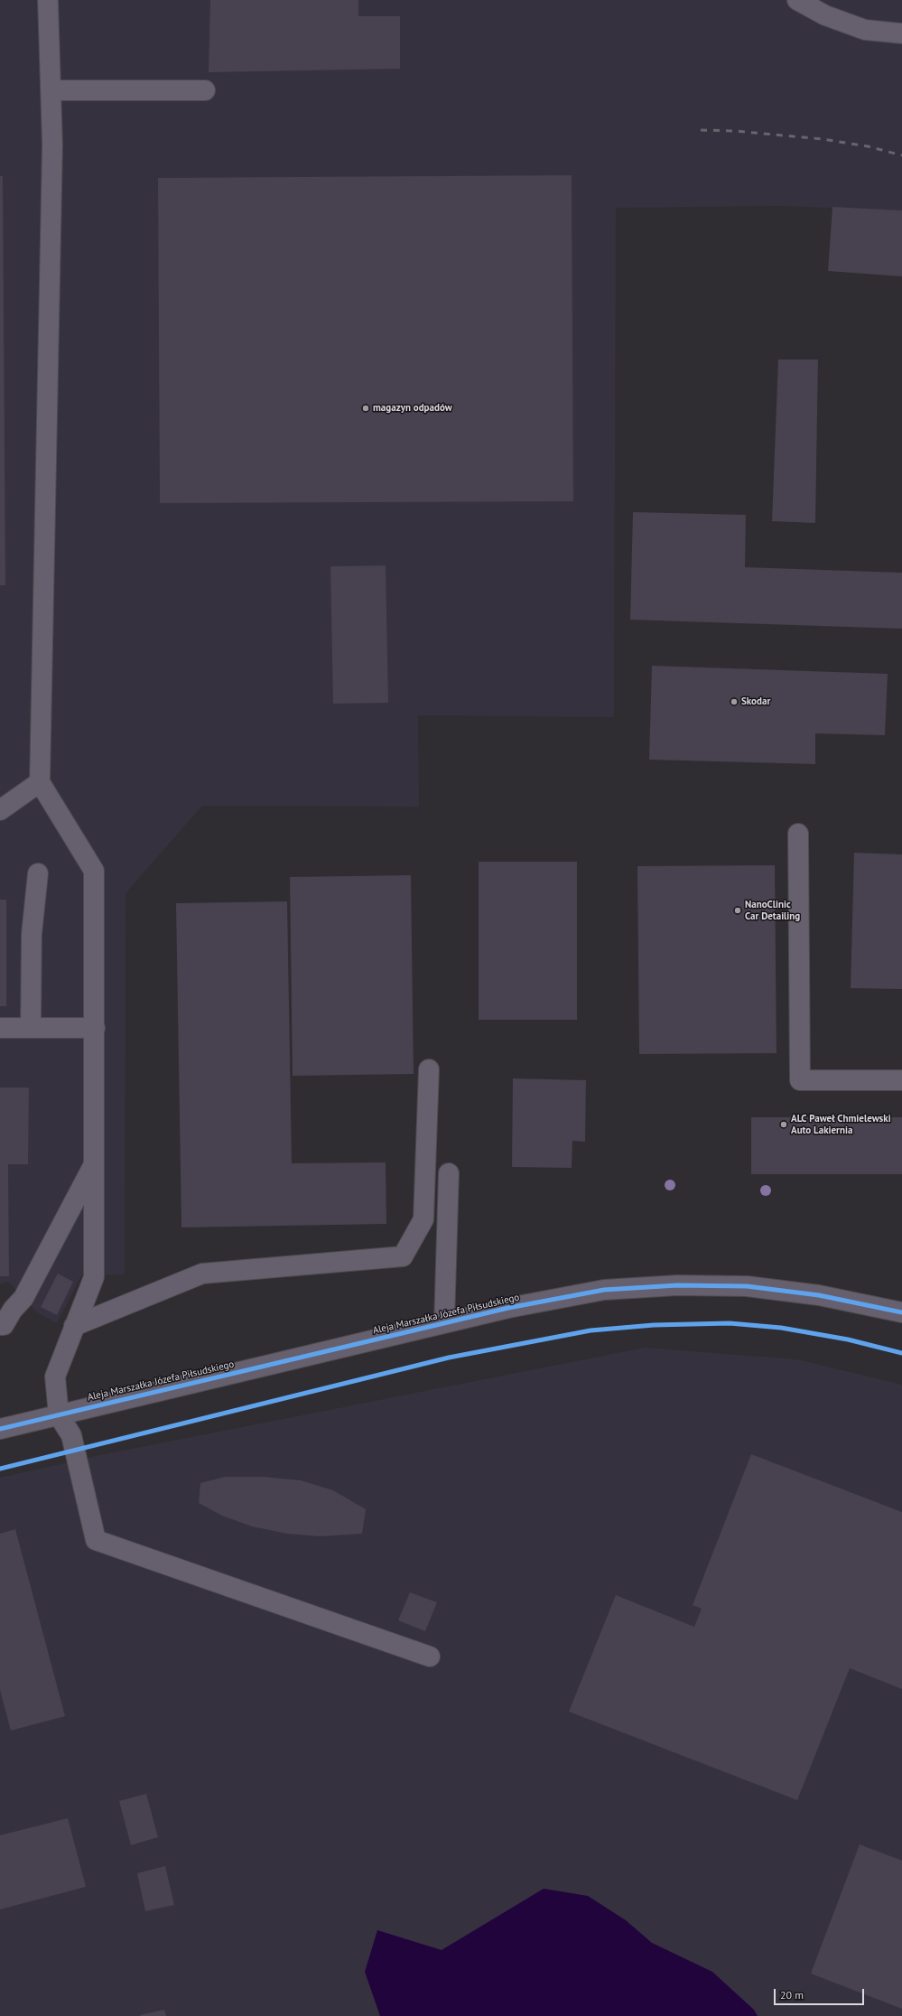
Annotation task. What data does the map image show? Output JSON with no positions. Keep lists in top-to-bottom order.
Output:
{
  "streets": {
    "street": ["Aleja Marszałka Józefa Piłsudskiego"]
  },
  "places": [
    "magazyn odpadów",
    "Skodar",
    "NanoClinic Car Detailing",
    "ALC Paweł Chmielewski Auto Lakiernia"
  ],
  "scale_bar": "20 m"
}
